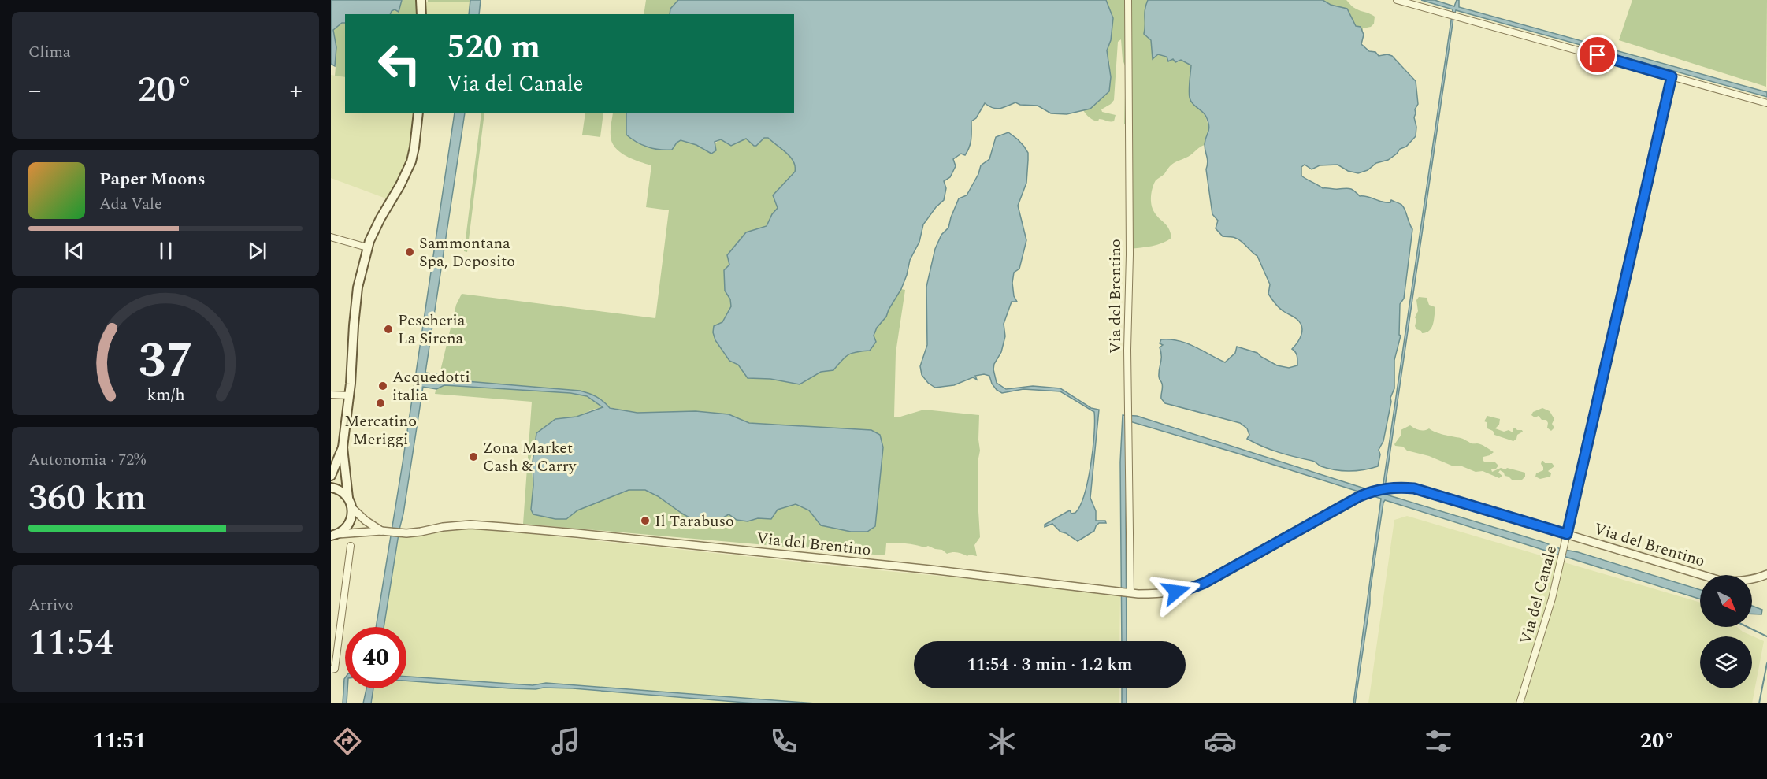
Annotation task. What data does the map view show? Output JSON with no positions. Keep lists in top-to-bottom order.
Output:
{
  "streets": {
    "street": ["Via del Brentino", "Via del Canale"]
  },
  "crossings": [
    ["Via del Brentino", "Via del Canale"]
  ],
  "places": [
    "Sammontana Spa, Deposito",
    "Pescheria La Sirena",
    "Acquedotti italia",
    "Mercatino Meriggi",
    "Zona Market Cash & Carry",
    "Il Tarabuso"
  ],
  "north": "bottom right",
  "page": {
    "tile": [
      "Clima",
      ["Autonomia · 72%", "360 km"],
      ["Arrivo", "11:54"]
    ],
    "turn": ["520 m", "Via del Canale"],
    "heat": ["−", "20°", "+"],
    "song": ["Paper Moons", "Ada Vale"],
    "limit": "40",
    "trip": "11:54 · 3 min · 1.2 km",
    "tabs": ["11:51", "20°"],
    "gauge": ["37", "km/h"]
  }
}
